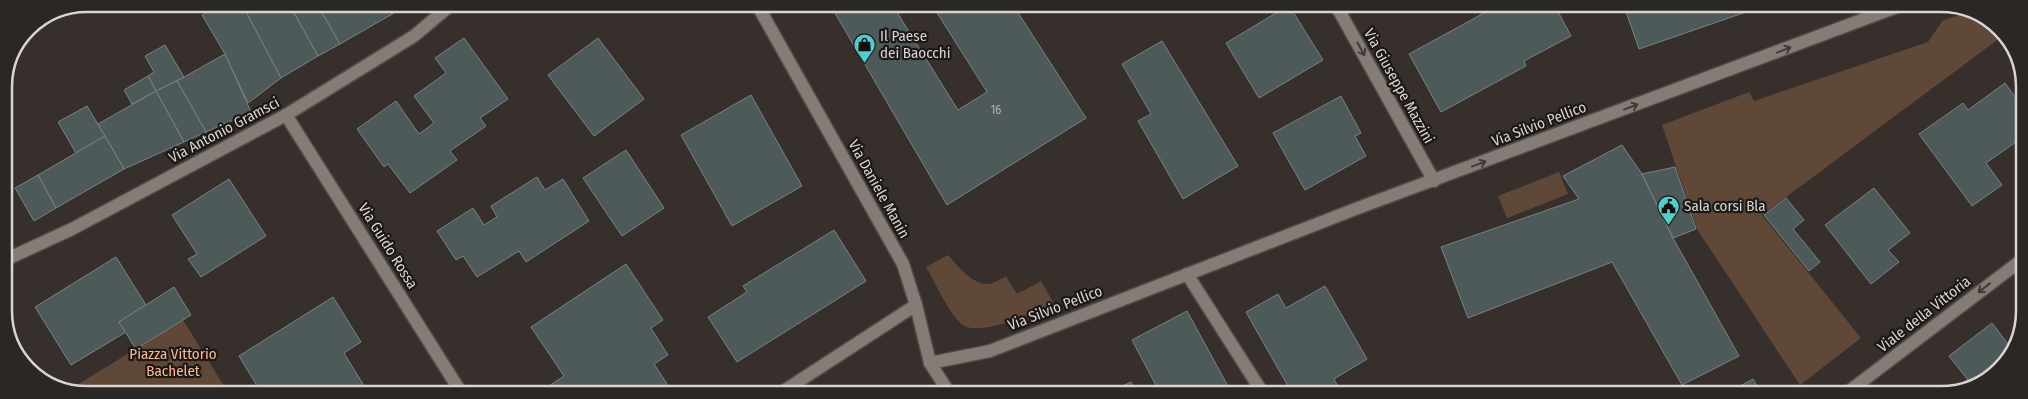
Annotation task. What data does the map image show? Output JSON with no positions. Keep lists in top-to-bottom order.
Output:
{
  "streets": {
    "street": [
      "Via Giuseppe Mazzini",
      "Via Silvio Pellico",
      "Via Antonio Gramsci",
      "Via Daniele Manin",
      "Via Guido Rossa",
      "Viale della Vittoria"
    ]
  },
  "crossings": [
    ["Via Giuseppe Mazzini", "Via Silvio Pellico"],
    ["Via Silvio Pellico", "Via Daniele Manin"],
    ["Via Antonio Gramsci", "Via Guido Rossa"]
  ],
  "one_way": ["Via Giuseppe Mazzini", "Via Silvio Pellico", "Viale della Vittoria"],
  "parks": ["Piazza Vittorio Bachelet"],
  "places": {
    "shop": ["Il Paese dei Baocchi"],
    "public building": ["Sala corsi Bla"]
  },
  "house_numbers": ["16"]
}
